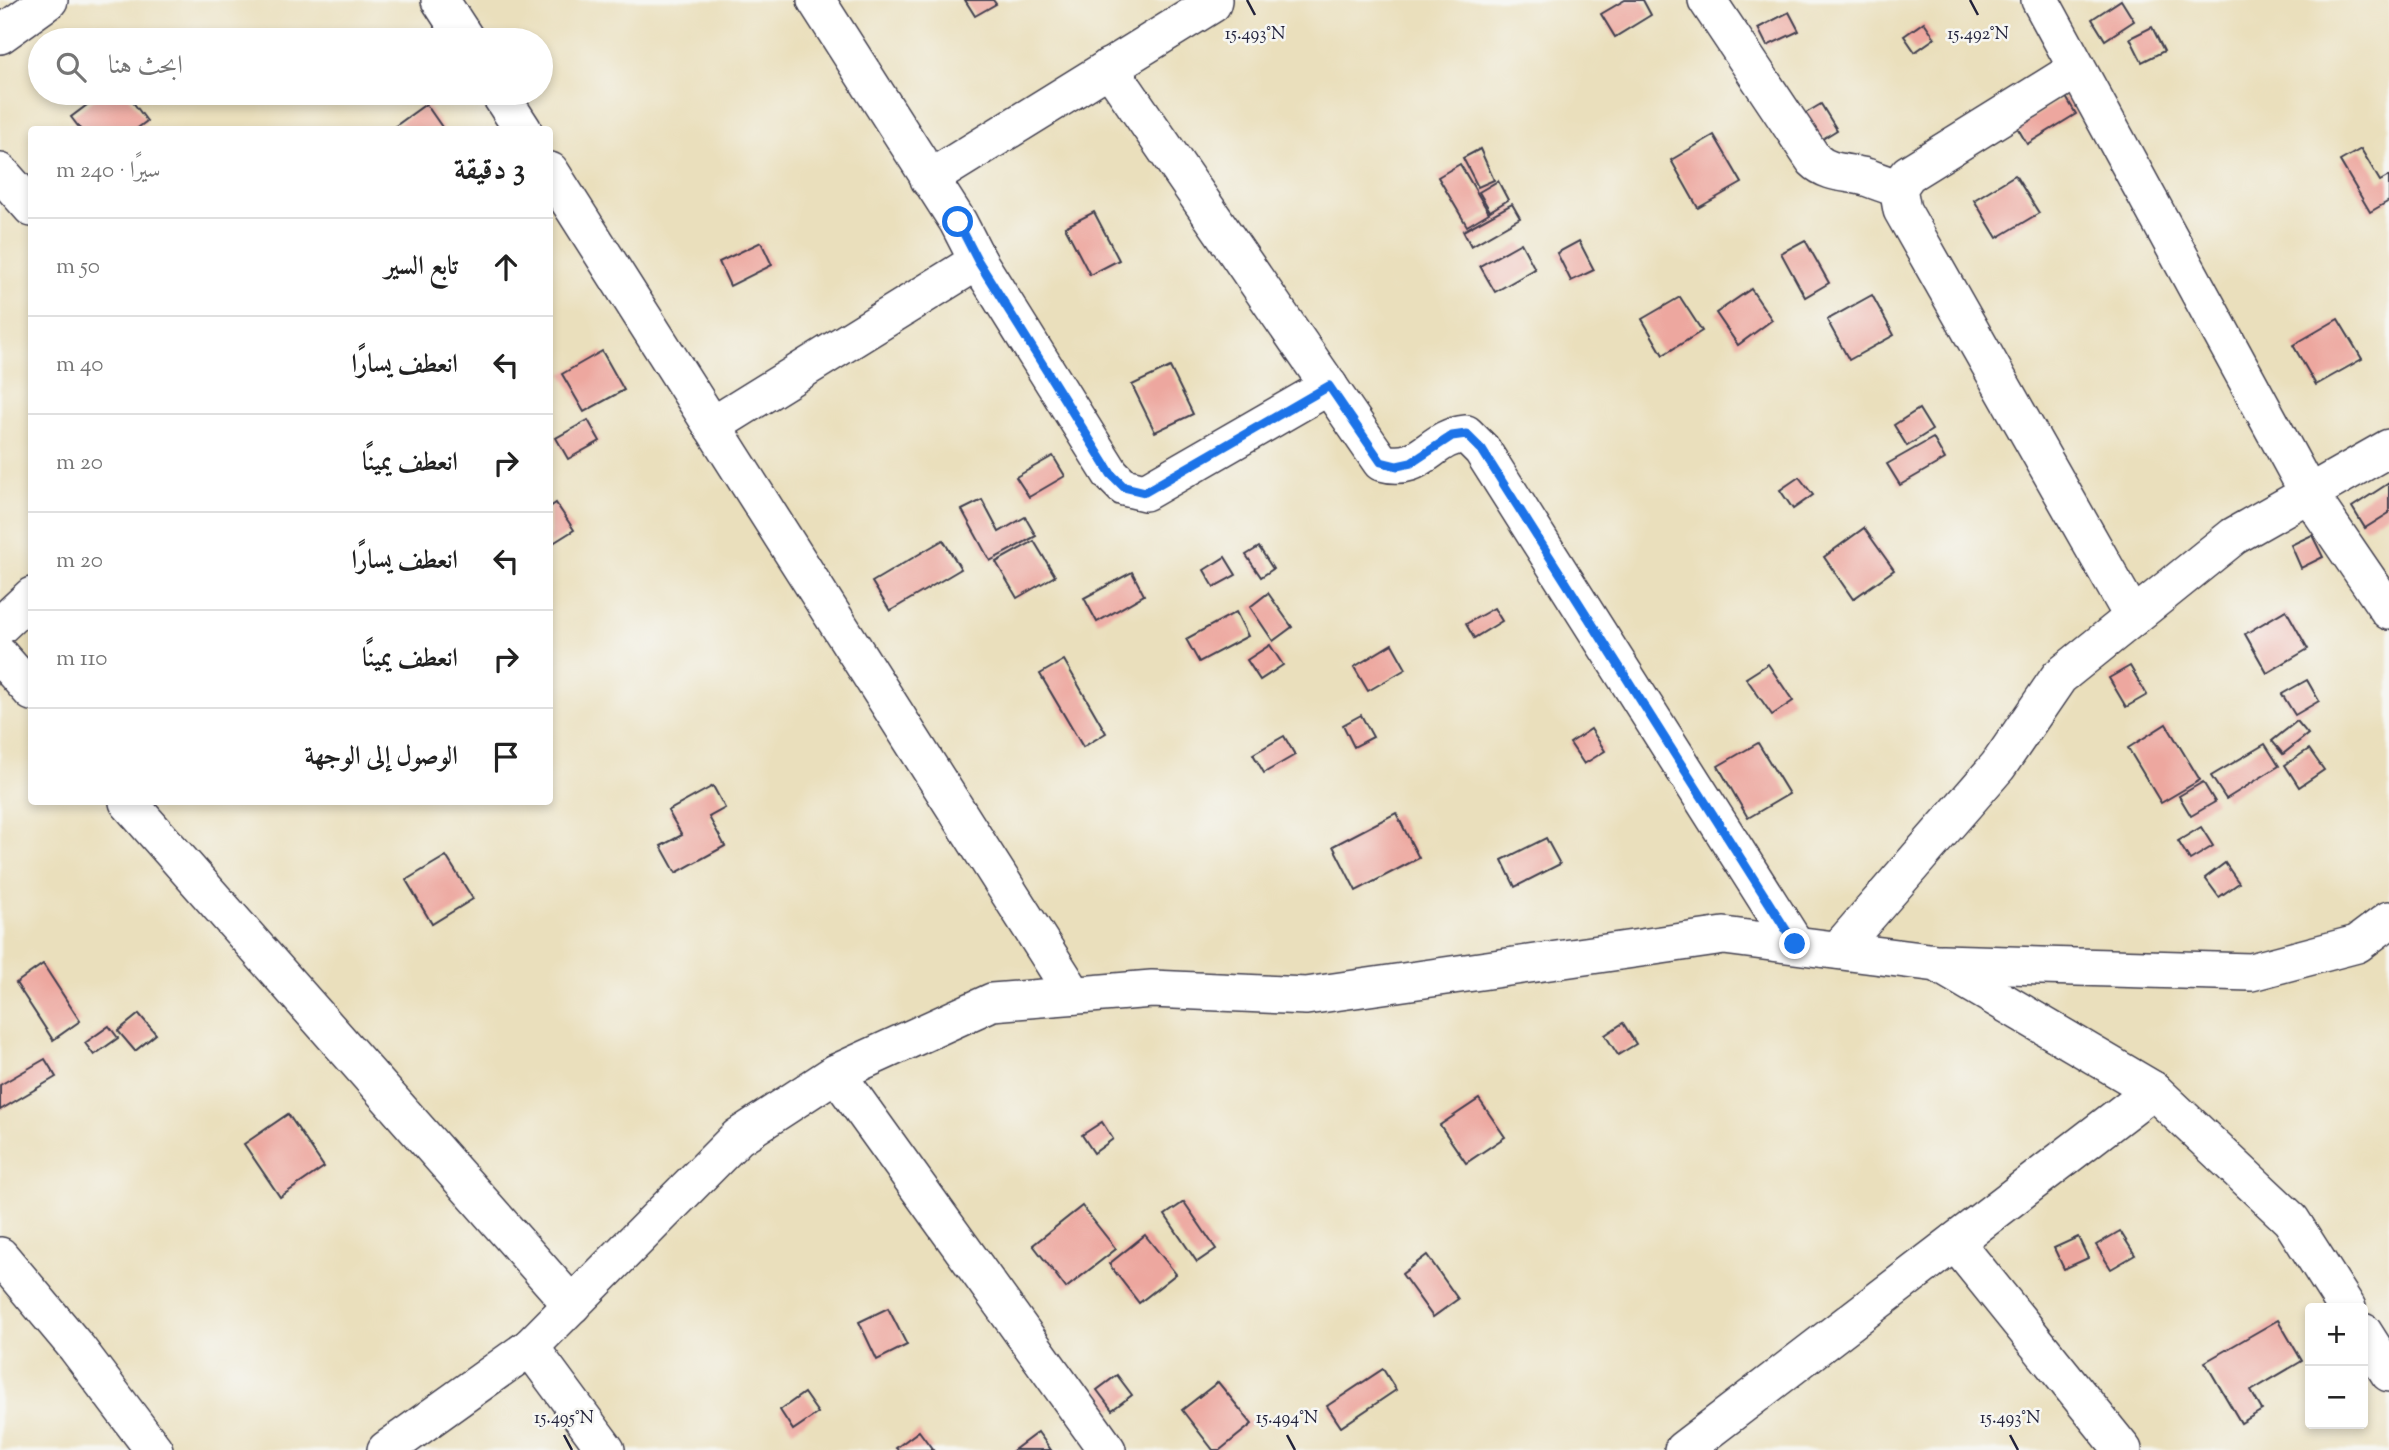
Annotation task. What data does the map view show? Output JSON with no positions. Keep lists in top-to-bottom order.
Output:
{
  "page": {
    "search": "ابحث هنا",
    "heading": ["3 دقيقة", "سيرًا · 240 m"],
    "list": [
      ["تابع السير", "50 m"],
      ["انعطف يسارًا", "40 m"],
      ["انعطف يمينًا", "20 m"],
      ["انعطف يسارًا", "20 m"],
      ["انعطف يمينًا", "110 m"],
      "الوصول إلى الوجهة"
    ],
    "map_buttons": ["+", "−"]
  },
  "coordinates": [
    "15.492°N",
    "15.493°N",
    "15.495°N",
    "15.494°N"
  ]
}
